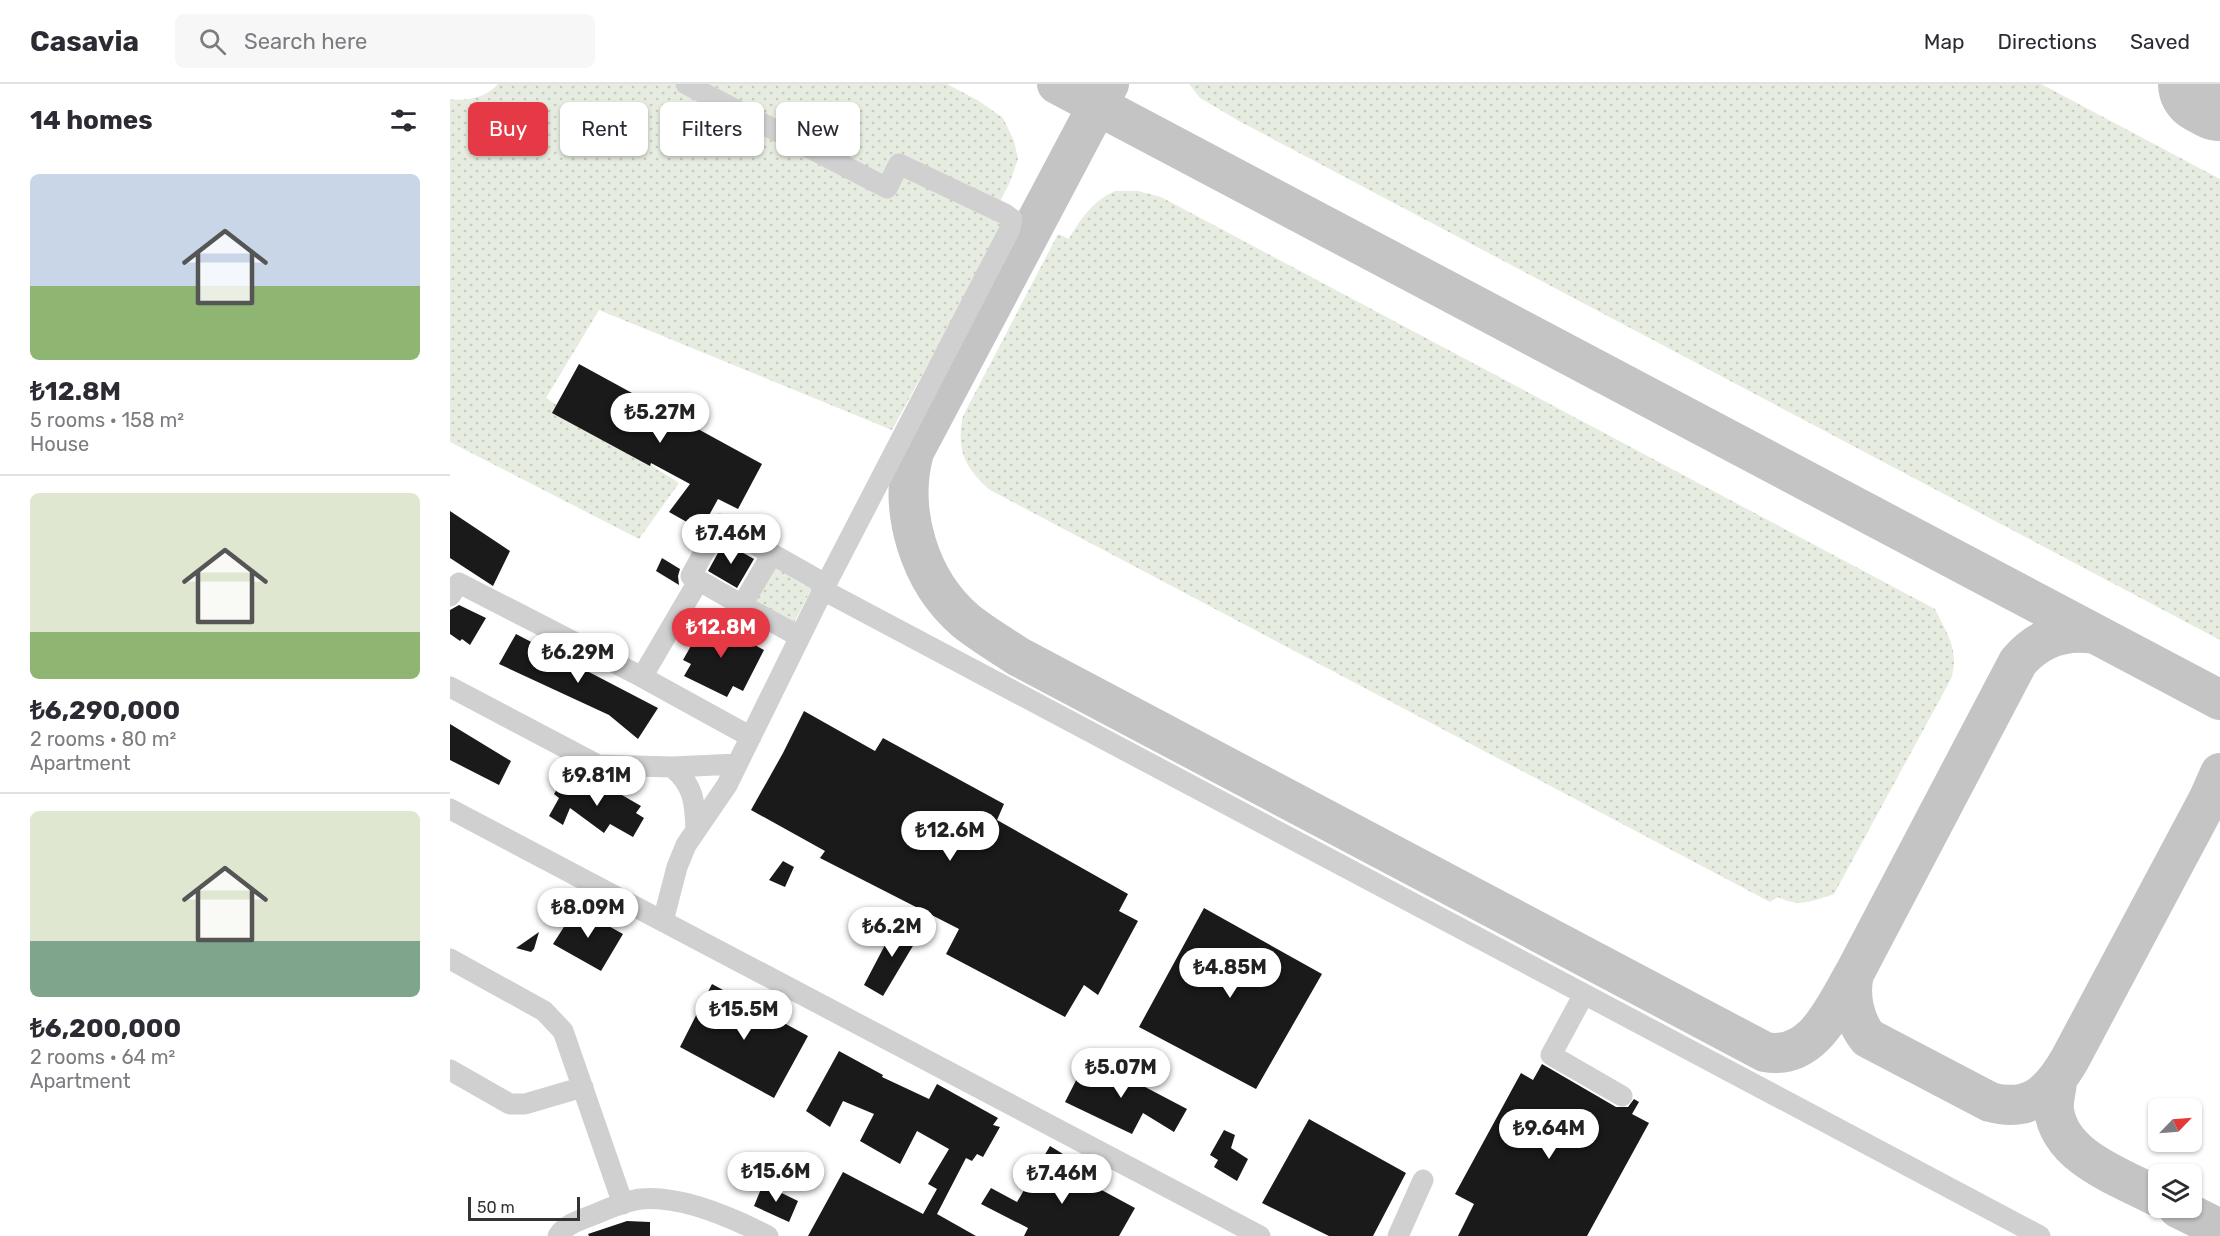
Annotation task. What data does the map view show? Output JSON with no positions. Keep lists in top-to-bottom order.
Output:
{
  "scale_bar": "50 m",
  "north": "top right",
  "page": {
    "header": "Casavia",
    "search": "Search here",
    "nav": ["Map", "Directions", "Saved"],
    "heading": "14 homes",
    "chip": [
      "Buy",
      "Rent",
      "Filters",
      "New"
    ],
    "list": [
      {
        "name": "₺12.8M",
        "note": "5 rooms · 158 m² · House"
      },
      {
        "name": "₺6,290,000",
        "note": "2 rooms · 80 m² · Apartment"
      },
      {
        "name": "₺6,200,000",
        "note": "2 rooms · 64 m² · Apartment"
      }
    ],
    "price": [
      "₺5.27M",
      "₺7.46M",
      "₺12.8M",
      "₺6.29M",
      "₺9.81M",
      "₺12.6M",
      "₺8.09M",
      "₺6.2M",
      "₺4.85M",
      "₺15.5M",
      "₺5.07M",
      "₺9.64M",
      "₺15.6M",
      "₺7.46M"
    ],
    "scale": "50 m"
  }
}
